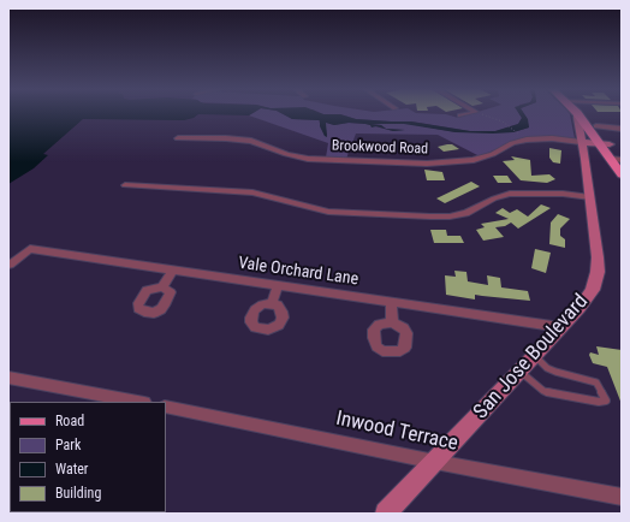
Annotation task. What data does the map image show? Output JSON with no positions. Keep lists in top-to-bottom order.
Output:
{
  "streets": {
    "street": [
      "Brookwood Road",
      "Vale Orchard Lane",
      "San Jose Boulevard",
      "Inwood Terrace"
    ]
  },
  "crossings": [
    ["Brookwood Road", "San Jose Boulevard"],
    ["Vale Orchard Lane", "San Jose Boulevard"],
    ["San Jose Boulevard", "Inwood Terrace"]
  ],
  "legend": [
    "Road",
    "Park",
    "Water",
    "Building"
  ]
}
